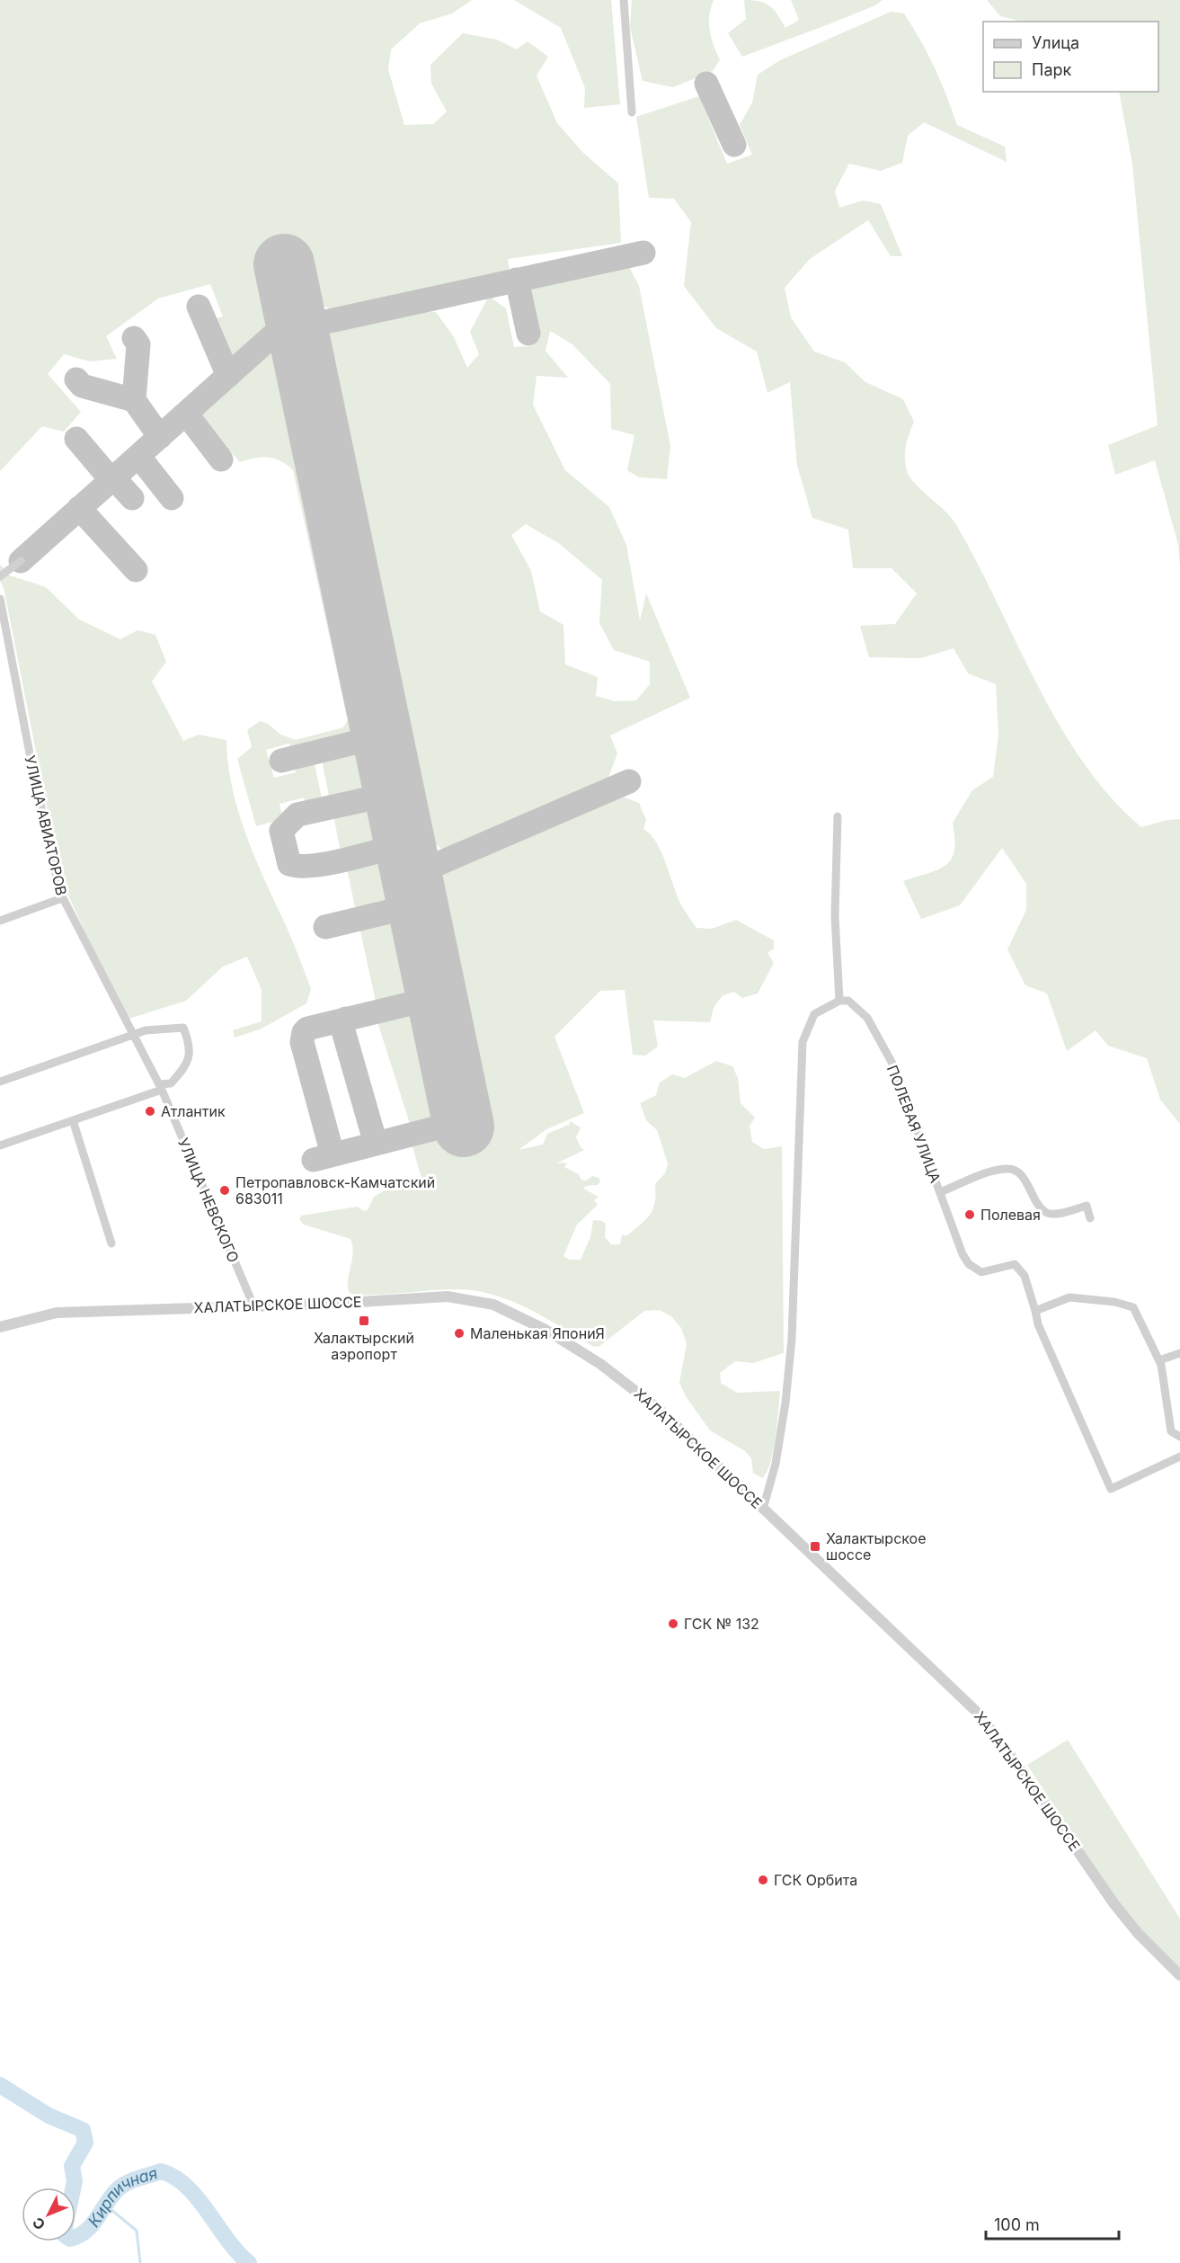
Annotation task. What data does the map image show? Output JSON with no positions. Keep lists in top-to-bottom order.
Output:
{
  "streets": {
    "street": [
      "УЛИЦА АВИАТОРОВ",
      "ПОЛЕВАЯ УЛИЦА",
      "УЛИЦА НЕВСКОГО",
      "ХАЛАТЫРСКОЕ ШОССЕ"
    ]
  },
  "crossings": [
    ["УЛИЦА АВИАТОРОВ", "УЛИЦА НЕВСКОГО"],
    ["УЛИЦА НЕВСКОГО", "ХАЛАТЫРСКОЕ ШОССЕ"]
  ],
  "water": ["Кирпичная"],
  "places": {
    "other": [
      "Атлантик",
      "Петропавловск-Камчатский 683011",
      "Полевая",
      "Маленькая ЯпониЯ",
      "ГСК № 132",
      "ГСК Орбита"
    ],
    "transit": ["Халактырский аэропорт", "Халактырское шоссе"]
  },
  "legend": ["Улица", "Парк"],
  "scale_bar": "100 m",
  "north": "bottom left"
}
